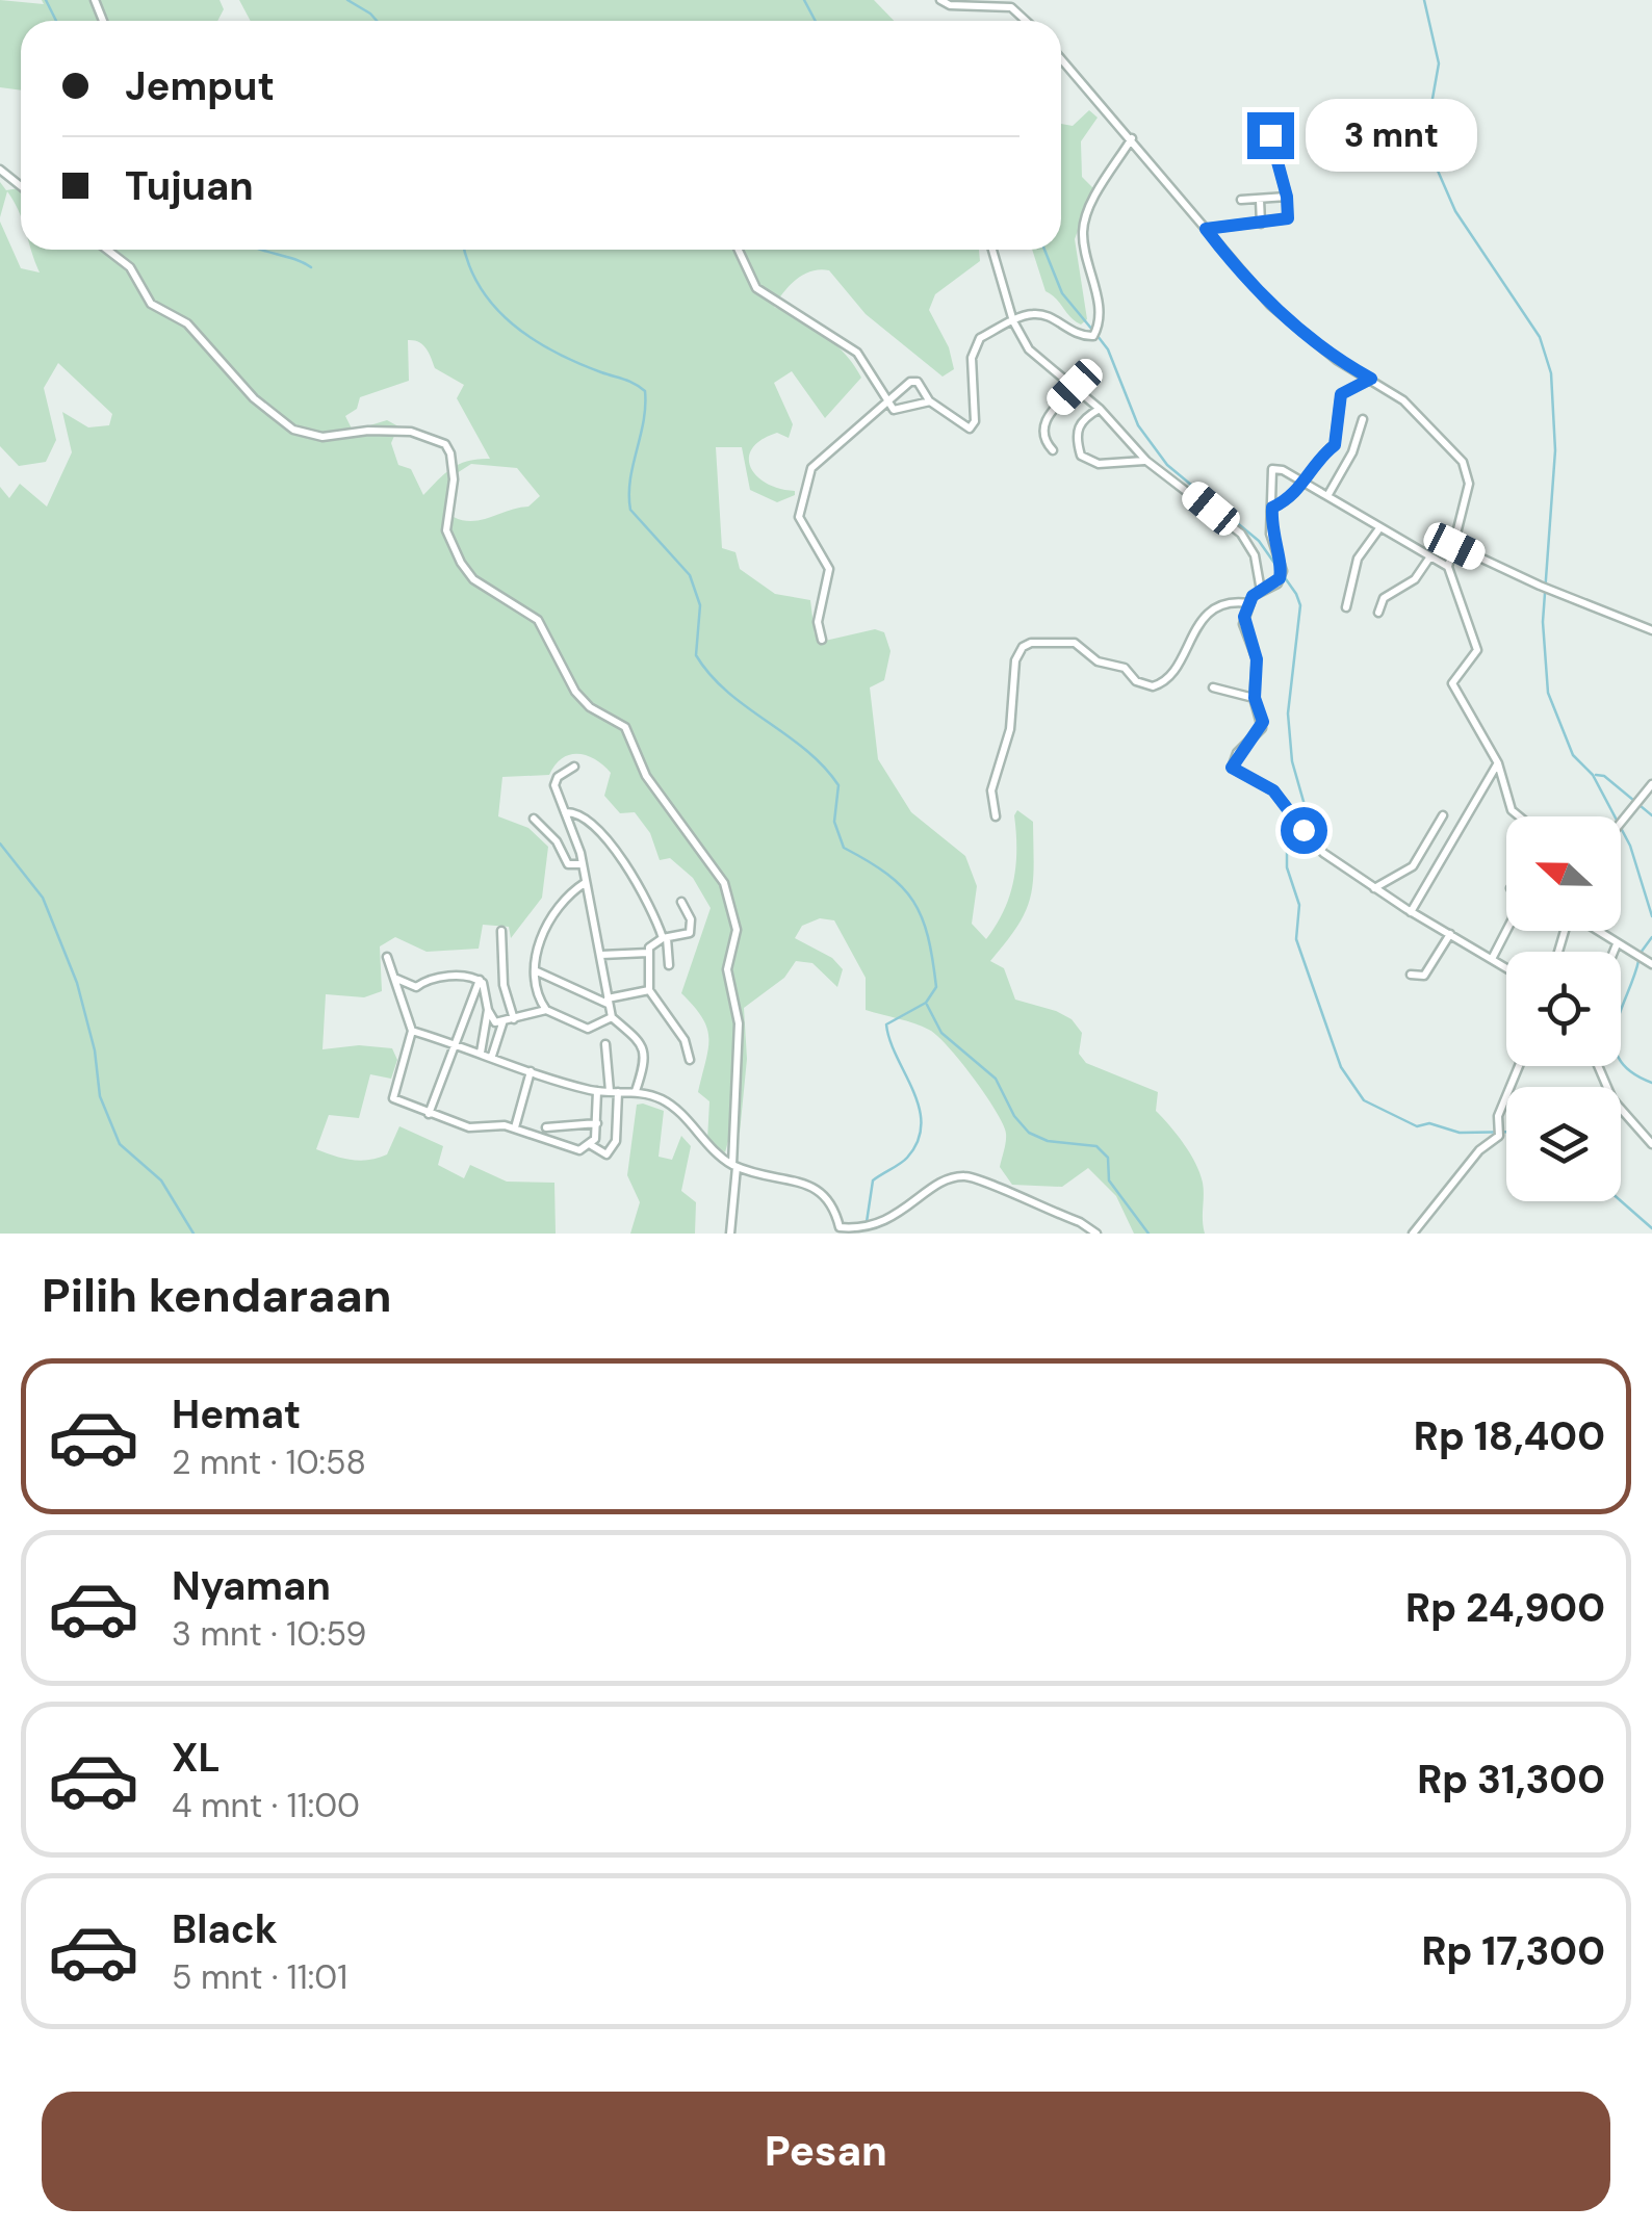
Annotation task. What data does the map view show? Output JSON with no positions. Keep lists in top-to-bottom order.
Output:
{
  "north": "left",
  "page": {
    "banner": ["Jemput", "Tujuan"],
    "bubble": "3 mnt",
    "heading": "Pilih kendaraan",
    "list": [
      {
        "name": "Hemat",
        "note": "2 mnt · 10:58",
        "value": "Rp 18,400"
      },
      {
        "name": "Nyaman",
        "note": "3 mnt · 10:59",
        "value": "Rp 24,900"
      },
      {
        "name": "XL",
        "note": "4 mnt · 11:00",
        "value": "Rp 31,300"
      },
      {
        "name": "Black",
        "note": "5 mnt · 11:01",
        "value": "Rp 17,300"
      }
    ],
    "buttons": "Pesan"
  }
}
